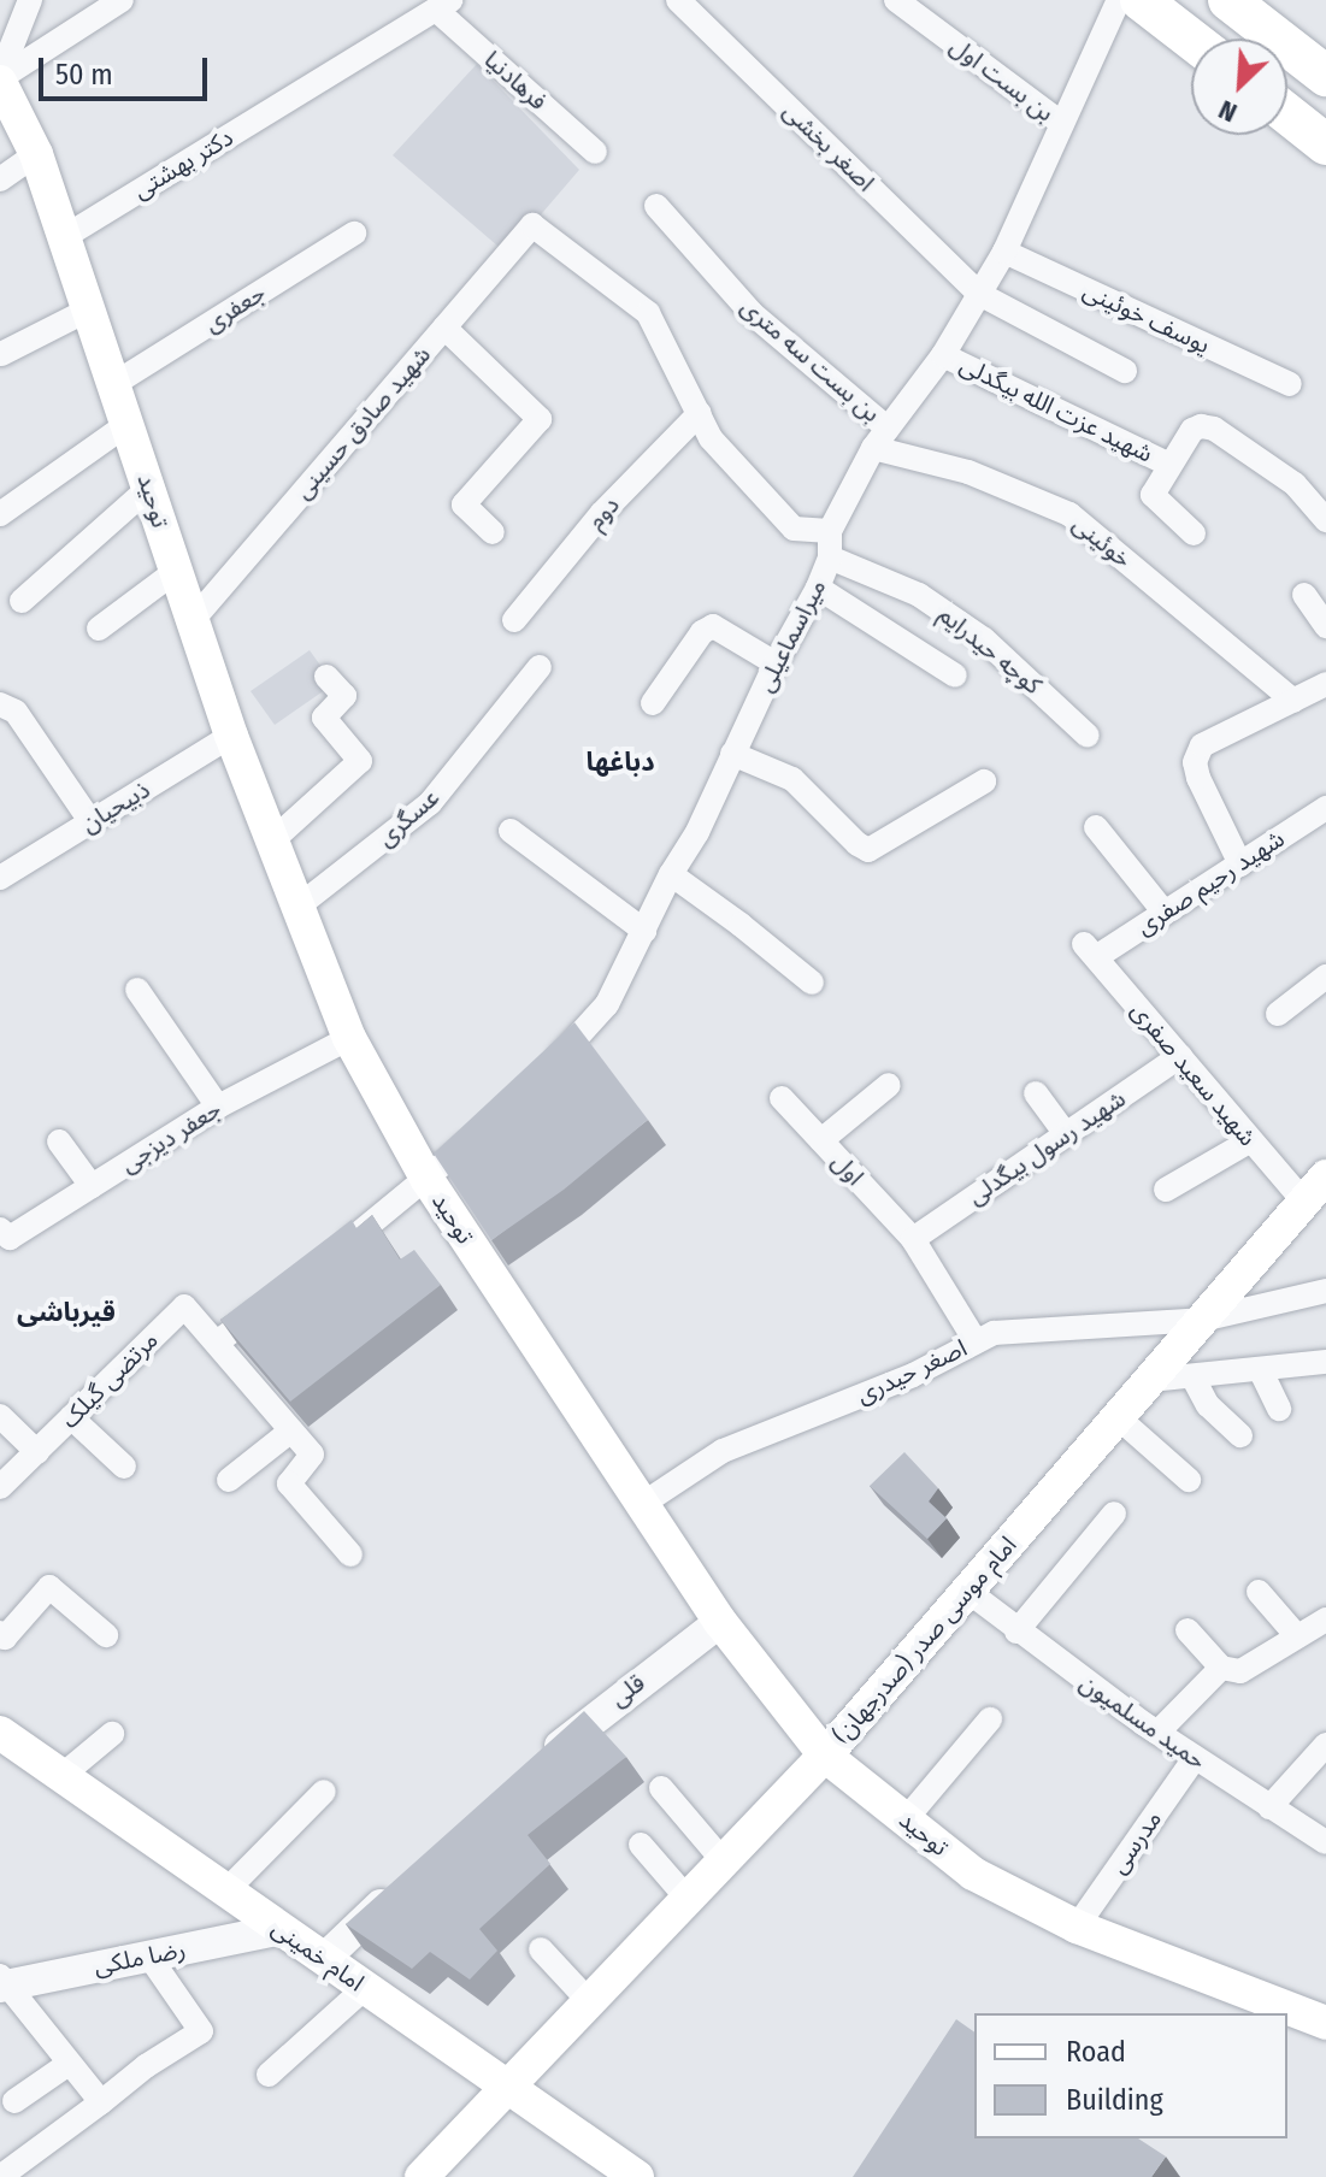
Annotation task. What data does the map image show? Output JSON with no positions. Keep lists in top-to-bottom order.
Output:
{
  "streets": {
    "main road": ["توحید", "(صدرجهان) امام موسی صدر", "امام خمینی"],
    "street": [
      "بن بست اول",
      "فرهادنیا",
      "اصغر بخشی",
      "دکتر بهشتی",
      "جعفری",
      "یوسف خوئینی",
      "بن بست سه متری",
      "شهید عزت الله بیگدلی",
      "شهید صادق حسینی",
      "دوم",
      "خوئینی",
      "میراسماعیلی",
      "کوچه حیدرایم",
      "ذبیحیان",
      "عسگری",
      "شهید رحیم صفری",
      "شهید سعید صفری",
      "جعفر دیزجی",
      "شهید رسول بیگدلی",
      "اول",
      "اصغر حیدری",
      "مرتضی گیلک",
      "قلی",
      "حمید مسلمیون",
      "مدرسی",
      "رضا ملکی"
    ]
  },
  "crossings": [
    ["بن بست اول", "میراسماعیلی"],
    ["فرهادنیا", "دکتر بهشتی"],
    ["اصغر بخشی", "میراسماعیلی"],
    ["دکتر بهشتی", "توحید"],
    ["جعفری", "توحید"],
    ["یوسف خوئینی", "میراسماعیلی"],
    ["بن بست سه متری", "خوئینی"],
    ["بن بست سه متری", "میراسماعیلی"],
    ["شهید عزت الله بیگدلی", "میراسماعیلی"],
    ["شهید صادق حسینی", "توحید"],
    ["شهید صادق حسینی", "دوم"],
    ["توحید", "ذبیحیان"],
    ["توحید", "عسگری"],
    ["توحید", "جعفر دیزجی"],
    ["توحید", "اصغر حیدری"],
    ["توحید", "(صدرجهان) امام موسی صدر"],
    ["توحید", "قلی"],
    ["توحید", "مدرسی"],
    ["خوئینی", "میراسماعیلی"],
    ["میراسماعیلی", "کوچه حیدرایم"],
    ["شهید رحیم صفری", "شهید سعید صفری"],
    ["شهید سعید صفری", "شهید رسول بیگدلی"],
    ["شهید سعید صفری", "(صدرجهان) امام موسی صدر"],
    ["شهید رسول بیگدلی", "اول"],
    ["اول", "اصغر حیدری"],
    ["اصغر حیدری", "(صدرجهان) امام موسی صدر"],
    ["(صدرجهان) امام موسی صدر", "حمید مسلمیون"],
    ["(صدرجهان) امام موسی صدر", "امام خمینی"],
    ["حمید مسلمیون", "مدرسی"],
    ["امام خمینی", "رضا ملکی"]
  ],
  "districts": ["دباغها", "قیرباشی"],
  "legend": ["Road", "Building"],
  "scale_bar": "50 m",
  "north": "bottom left"
}
